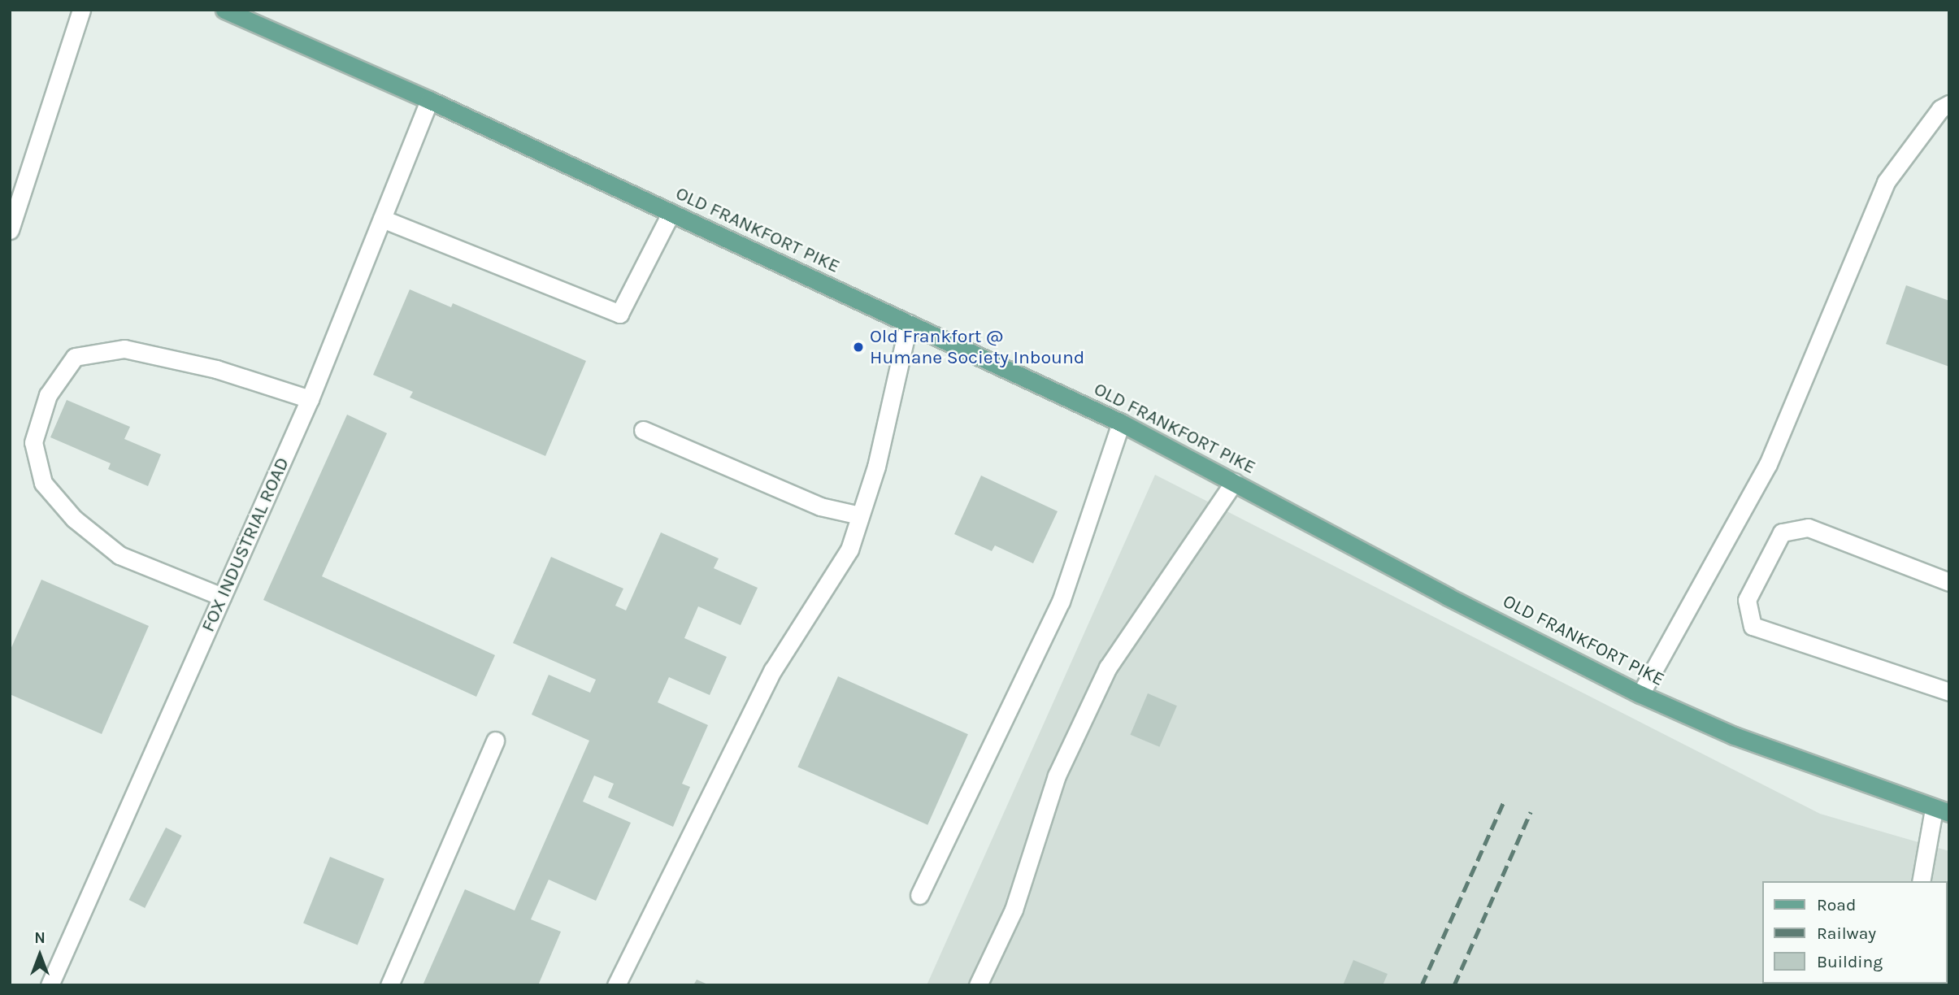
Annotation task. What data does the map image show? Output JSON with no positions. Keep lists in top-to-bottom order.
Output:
{
  "streets": {
    "main road": ["OLD FRANKFORT PIKE"],
    "street": ["FOX INDUSTRIAL ROAD"]
  },
  "crossings": [
    ["OLD FRANKFORT PIKE", "FOX INDUSTRIAL ROAD"]
  ],
  "places": ["Old Frankfort @ Humane Society Inbound"],
  "legend": ["Road", "Railway", "Building"],
  "north": "top"
}
